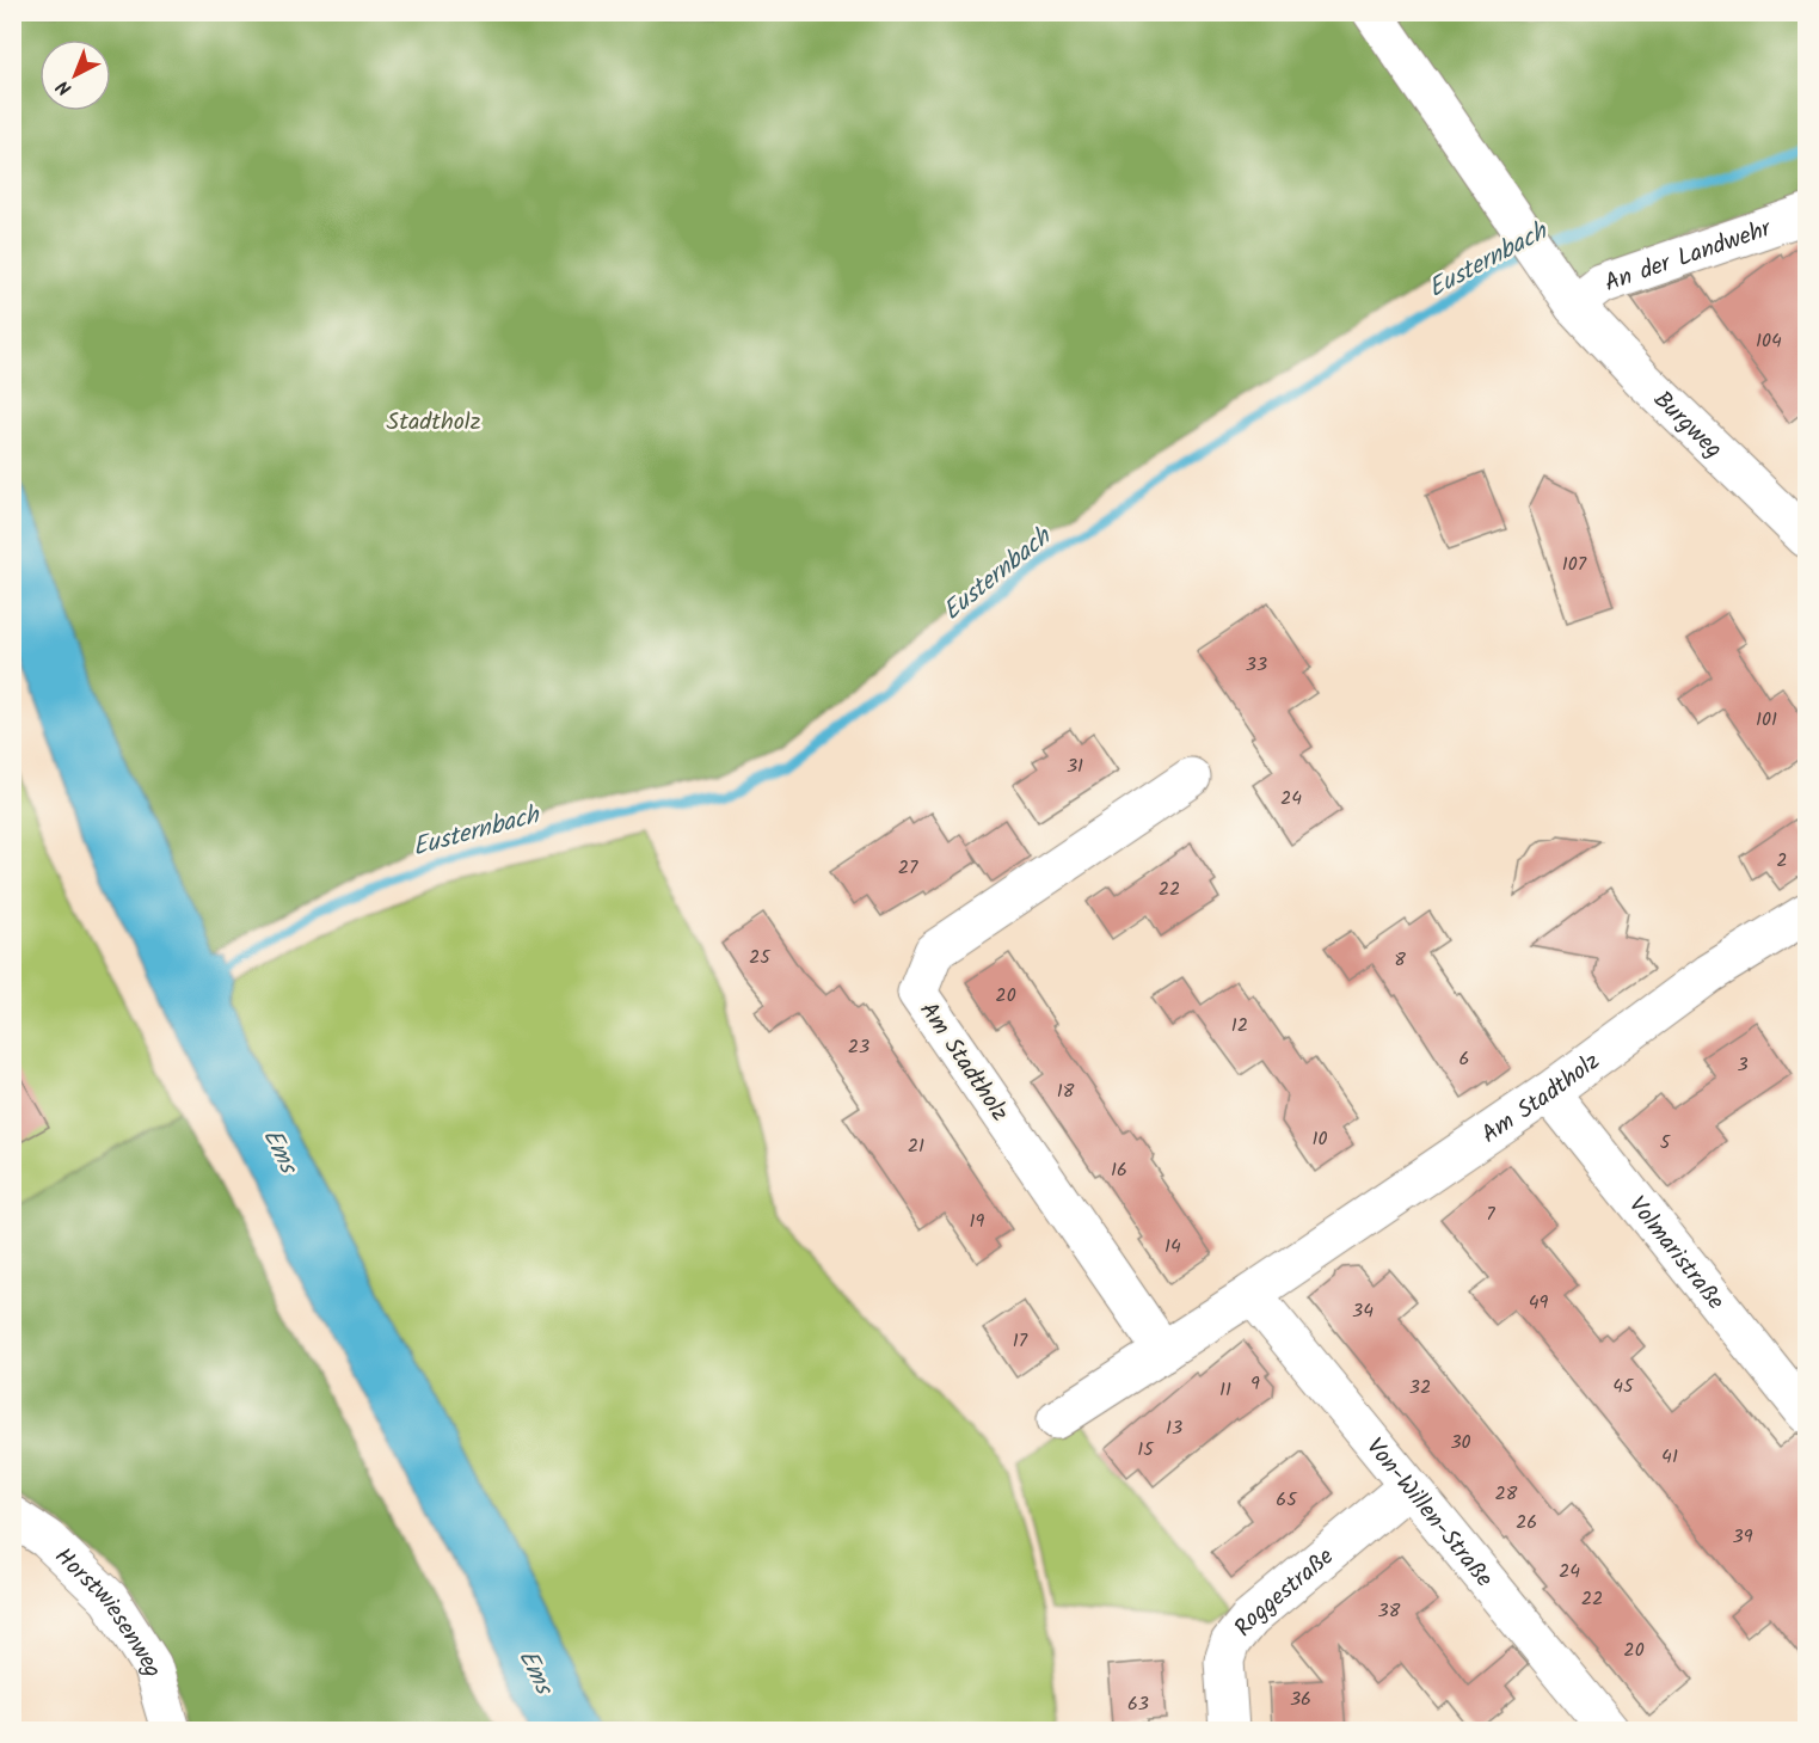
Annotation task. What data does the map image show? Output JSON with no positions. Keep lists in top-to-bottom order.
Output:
{
  "streets": {
    "street": [
      "An der Landwehr",
      "Burgweg",
      "Am Stadtholz",
      "Volmaristraße",
      "Von-Willen-Straße",
      "Roggestraße",
      "Horstwiesenweg"
    ]
  },
  "crossings": [
    ["An der Landwehr", "Burgweg"],
    ["Am Stadtholz", "Volmaristraße"],
    ["Am Stadtholz", "Von-Willen-Straße"],
    ["Von-Willen-Straße", "Roggestraße"]
  ],
  "water": ["Eusternbach", "Ems"],
  "parks": ["Stadtholz"],
  "house_numbers": [
    "104",
    "107",
    "33",
    "101",
    "31",
    "24",
    "2",
    "27",
    "22",
    "25",
    "8",
    "20",
    "12",
    "23",
    "6",
    "3",
    "18",
    "10",
    "5",
    "21",
    "16",
    "7",
    "19",
    "14",
    "49",
    "34",
    "17",
    "9",
    "45",
    "32",
    "11",
    "13",
    "30",
    "15",
    "41",
    "28",
    "65",
    "26",
    "39",
    "24",
    "22",
    "38",
    "20",
    "36",
    "63"
  ],
  "north": "bottom left"
}
